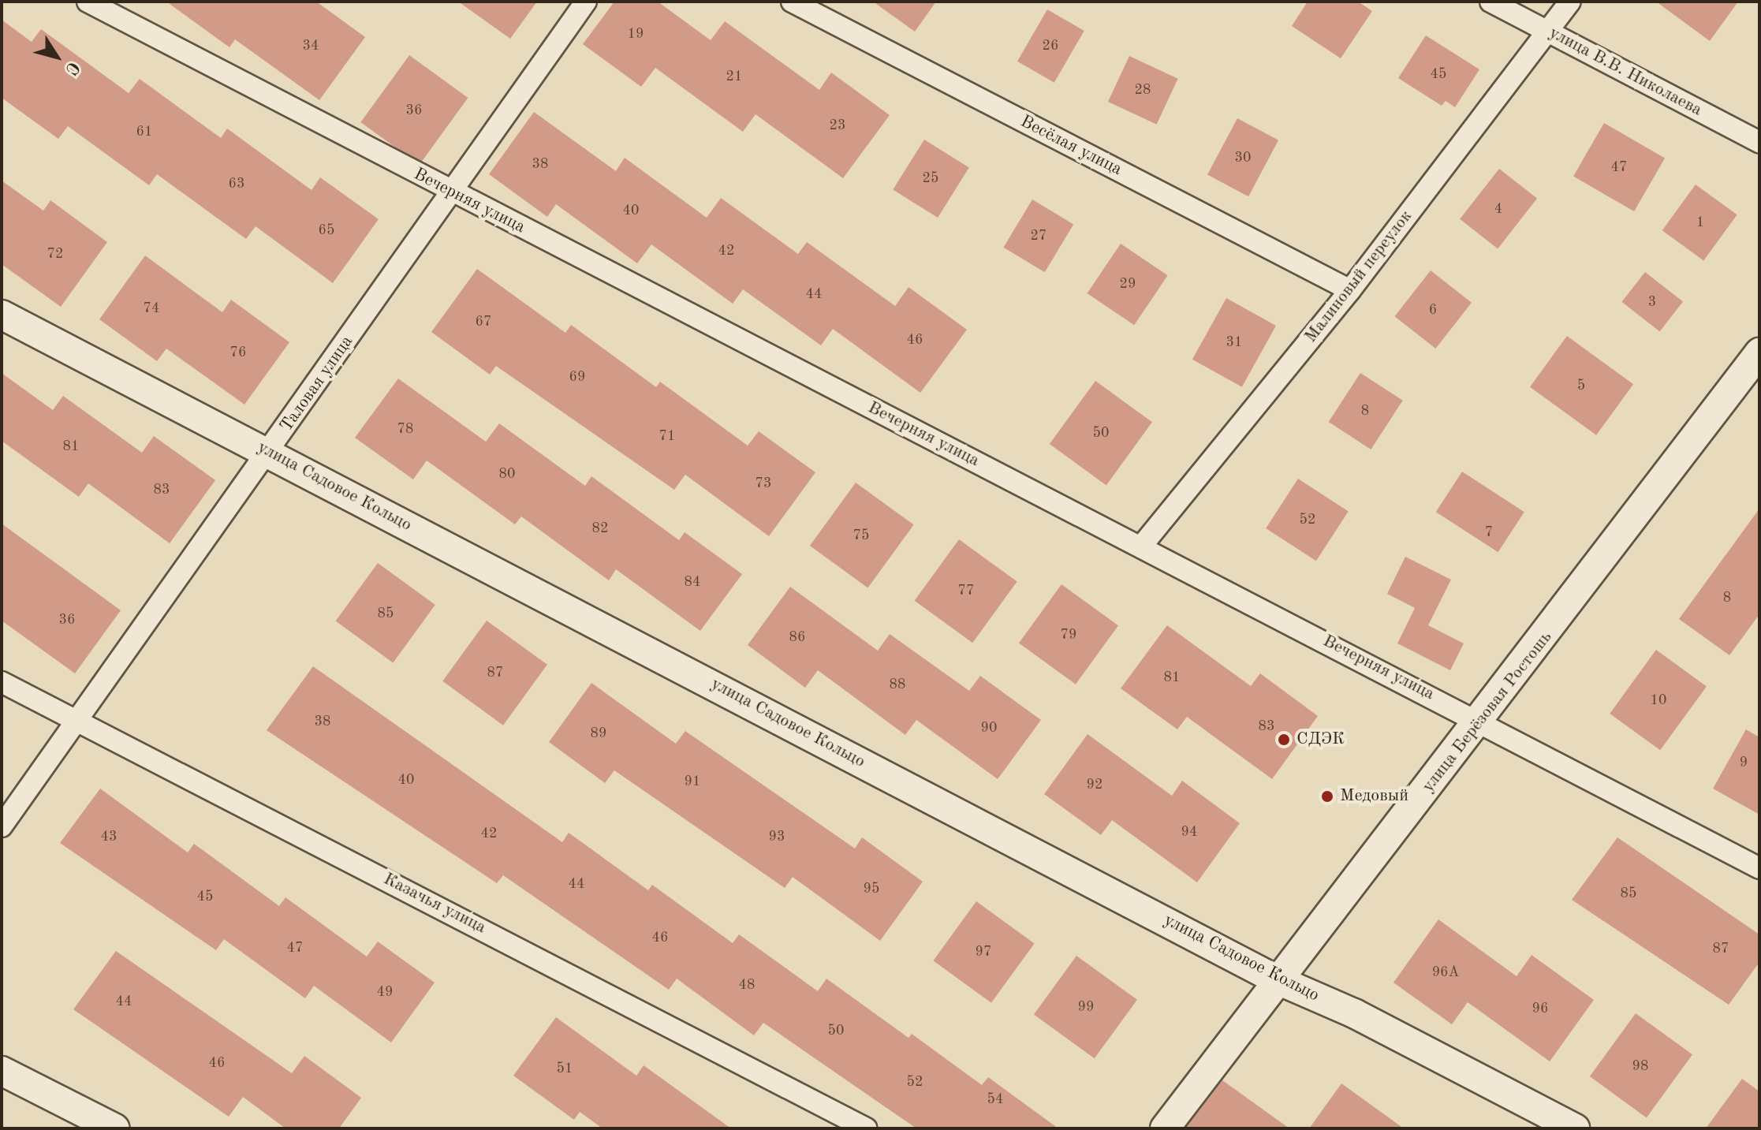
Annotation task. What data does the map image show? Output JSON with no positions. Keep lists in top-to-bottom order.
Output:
{
  "streets": {
    "street": [
      "улица В.В. Николаева",
      "Весёлая улица",
      "Вечерняя улица",
      "Малиновый переулок",
      "Таловая улица",
      "улица Садовое Кольцо",
      "улица Берёзовая Ростошь",
      "Казачья улица"
    ]
  },
  "crossings": [
    ["улица В.В. Николаева", "Малиновый переулок"],
    ["Весёлая улица", "Малиновый переулок"],
    ["Вечерняя улица", "Малиновый переулок"],
    ["Вечерняя улица", "Таловая улица"],
    ["Вечерняя улица", "улица Берёзовая Ростошь"],
    ["Таловая улица", "улица Садовое Кольцо"],
    ["Таловая улица", "Казачья улица"],
    ["улица Садовое Кольцо", "улица Берёзовая Ростошь"]
  ],
  "places": ["СДЭК", "Медовый"],
  "house_numbers": [
    "19",
    "34",
    "26",
    "45",
    "21",
    "28",
    "36",
    "23",
    "61",
    "30",
    "38",
    "47",
    "25",
    "63",
    "4",
    "40",
    "1",
    "65",
    "27",
    "42",
    "72",
    "29",
    "44",
    "3",
    "74",
    "6",
    "67",
    "46",
    "31",
    "76",
    "69",
    "5",
    "8",
    "78",
    "50",
    "71",
    "81",
    "80",
    "73",
    "83",
    "52",
    "82",
    "7",
    "75",
    "84",
    "77",
    "8",
    "85",
    "36",
    "79",
    "86",
    "87",
    "81",
    "88",
    "10",
    "38",
    "83",
    "90",
    "89",
    "9",
    "40",
    "91",
    "92",
    "94",
    "42",
    "43",
    "93",
    "44",
    "95",
    "85",
    "45",
    "46",
    "47",
    "87",
    "97",
    "96А",
    "48",
    "49",
    "44",
    "99",
    "96",
    "50",
    "46",
    "98",
    "51",
    "52",
    "54"
  ],
  "north": "bottom right"
}
